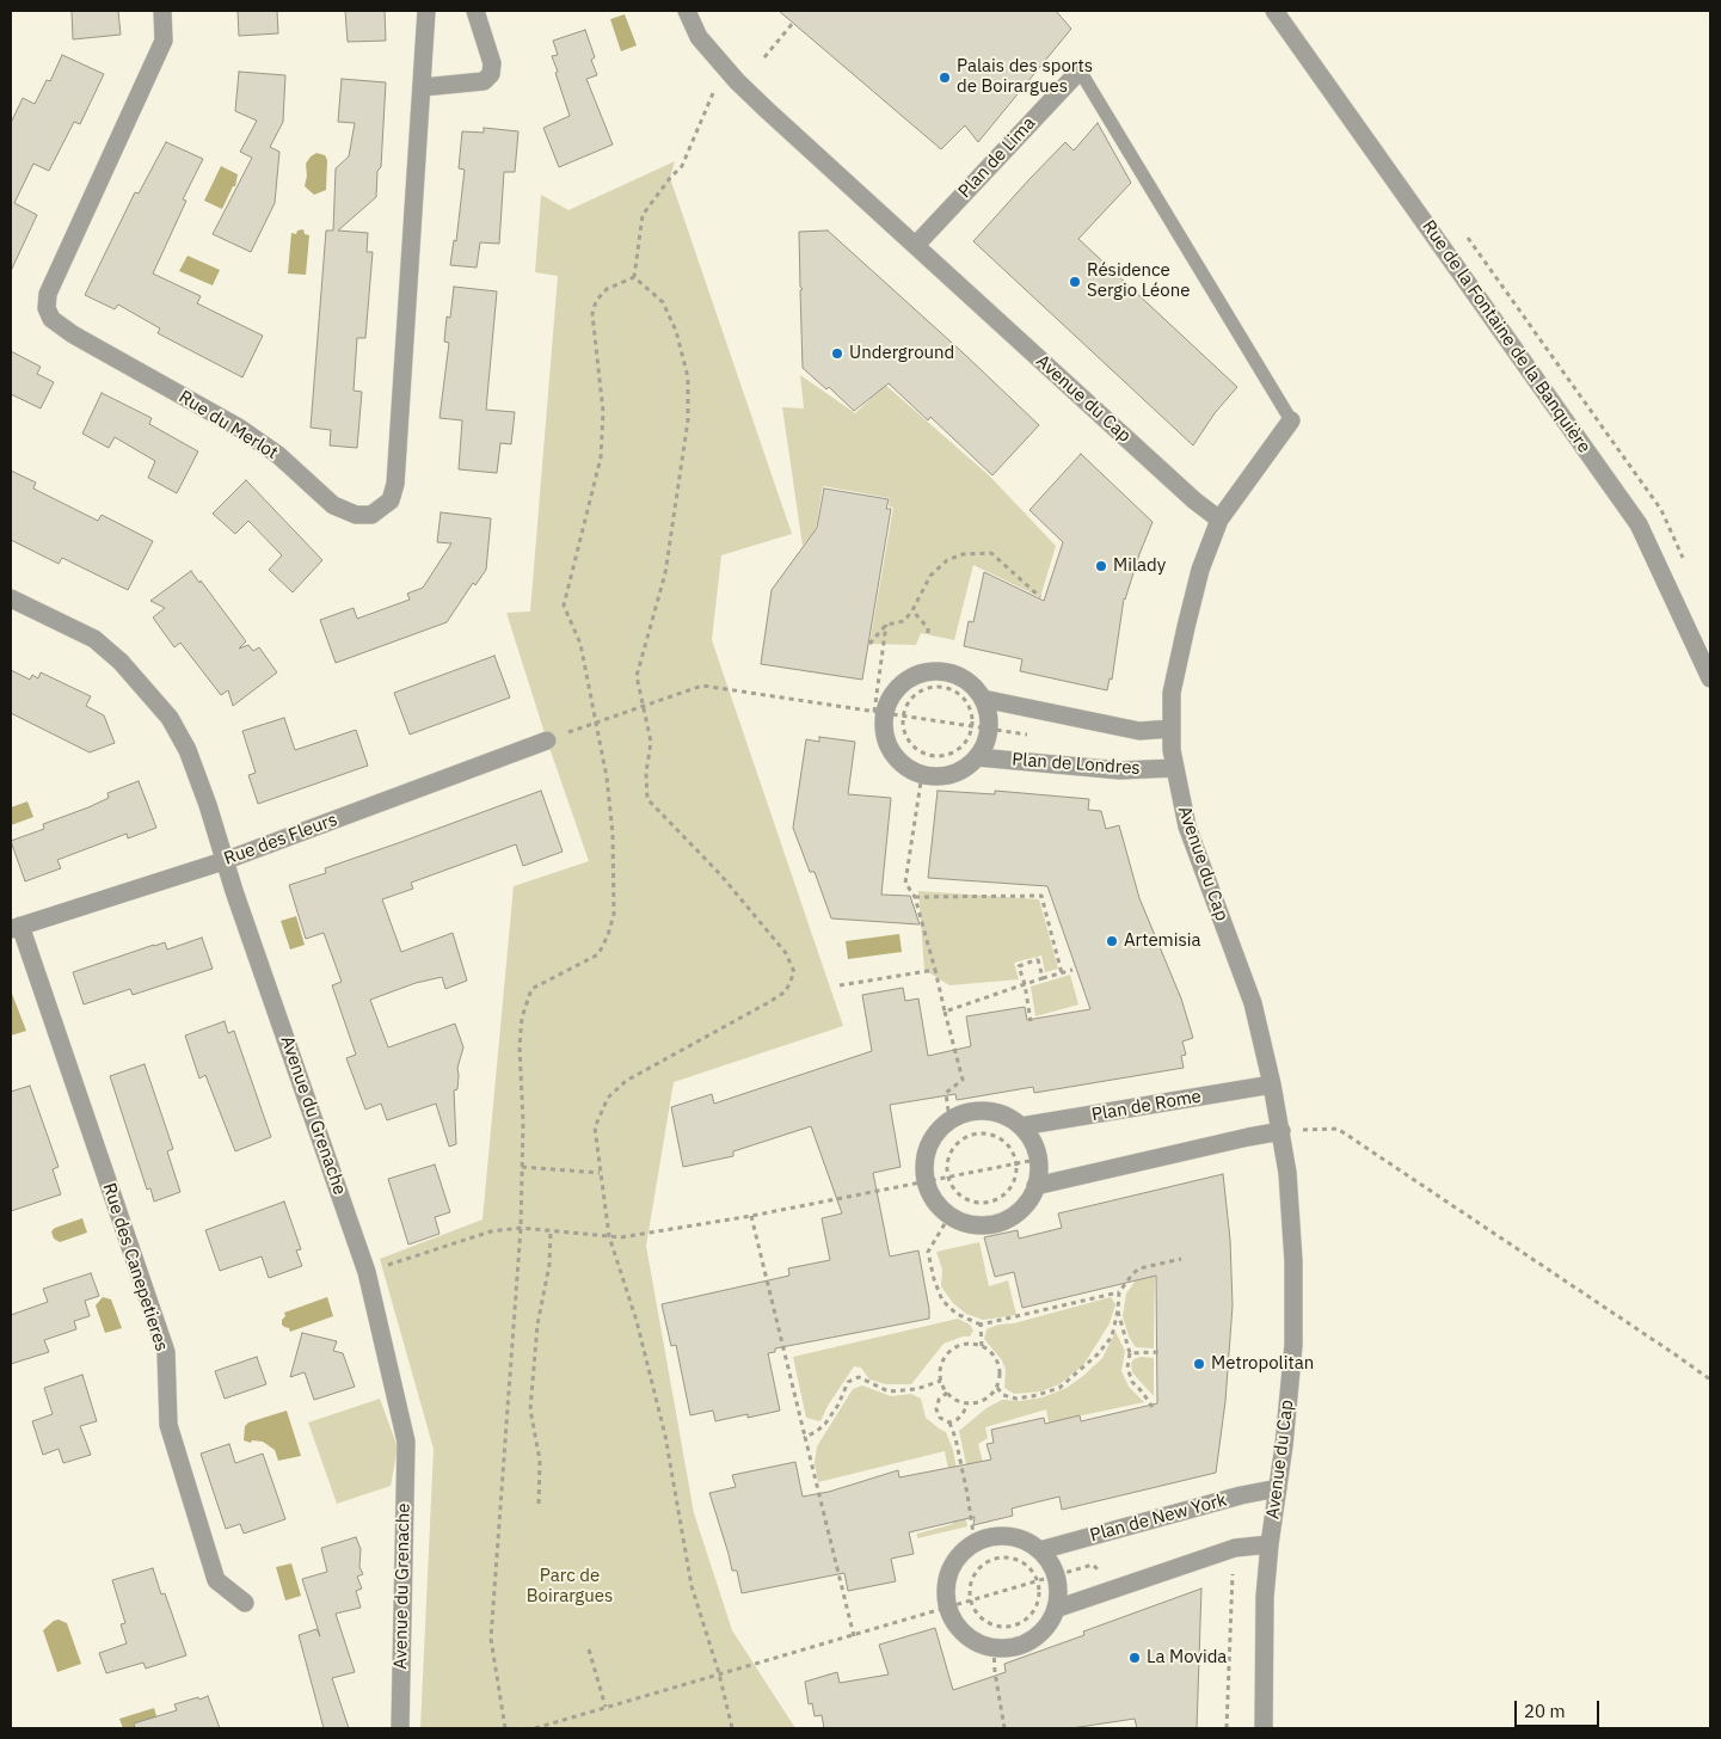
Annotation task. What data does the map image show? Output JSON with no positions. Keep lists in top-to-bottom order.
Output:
{
  "streets": {
    "street": [
      "Plan de Lima",
      "Rue de la Fontaine de la Banquière",
      "Avenue du Cap",
      "Rue du Merlot",
      "Plan de Londres",
      "Rue des Fleurs",
      "Plan de Rome",
      "Avenue du Grenache",
      "Rue des Canepetieres",
      "Plan de New York"
    ]
  },
  "crossings": [
    ["Plan de Lima", "Avenue du Cap"],
    ["Avenue du Cap", "Plan de Londres"],
    ["Avenue du Cap", "Plan de Rome"],
    ["Avenue du Cap", "Plan de New York"],
    ["Rue des Fleurs", "Avenue du Grenache"],
    ["Rue des Fleurs", "Rue des Canepetieres"]
  ],
  "parks": ["Parc de Boirargues"],
  "places": [
    "Palais des sports de Boirargues",
    "Résidence Sergio Léone",
    "Underground",
    "Milady",
    "Artemisia",
    "Metropolitan",
    "La Movida"
  ],
  "scale_bar": "20 m"
}
